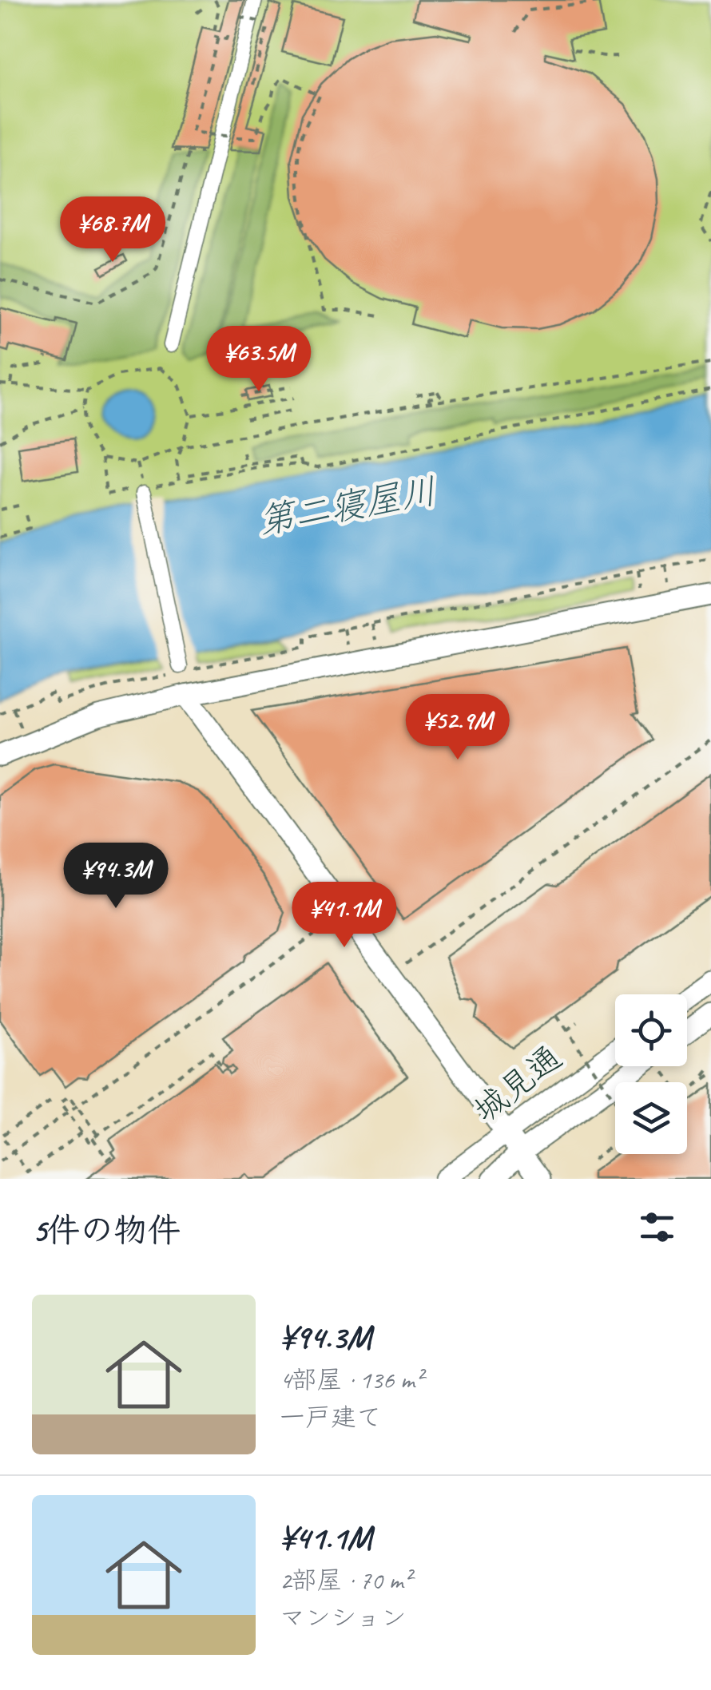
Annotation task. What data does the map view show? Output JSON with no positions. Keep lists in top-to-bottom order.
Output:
{
  "streets": {
    "street": ["城見通"]
  },
  "water": ["第二寝屋川"],
  "page": {
    "price": [
      "¥68.7M",
      "¥63.5M",
      "¥52.9M",
      "¥94.3M",
      "¥41.1M"
    ],
    "heading": "5件の物件",
    "list": [
      {
        "name": "¥94.3M",
        "note": "4部屋 · 136 m² · 一戸建て"
      },
      {
        "name": "¥41.1M",
        "note": "2部屋 · 70 m² · マンション"
      }
    ]
  }
}
